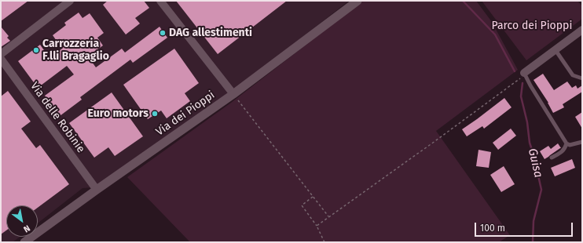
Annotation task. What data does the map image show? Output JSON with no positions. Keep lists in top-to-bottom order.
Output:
{
  "streets": {
    "street": ["Via dei Pioppi", "Via delle Robinie"]
  },
  "crossings": [
    ["Via dei Pioppi", "Via delle Robinie"]
  ],
  "water": ["Guisa"],
  "parks": ["Parco dei Pioppi"],
  "places": ["DAG allestimenti", "Carrozzeria F.lli Bragaglio", "Euro motors"],
  "scale_bar": "100 m",
  "north": "bottom right"
}
